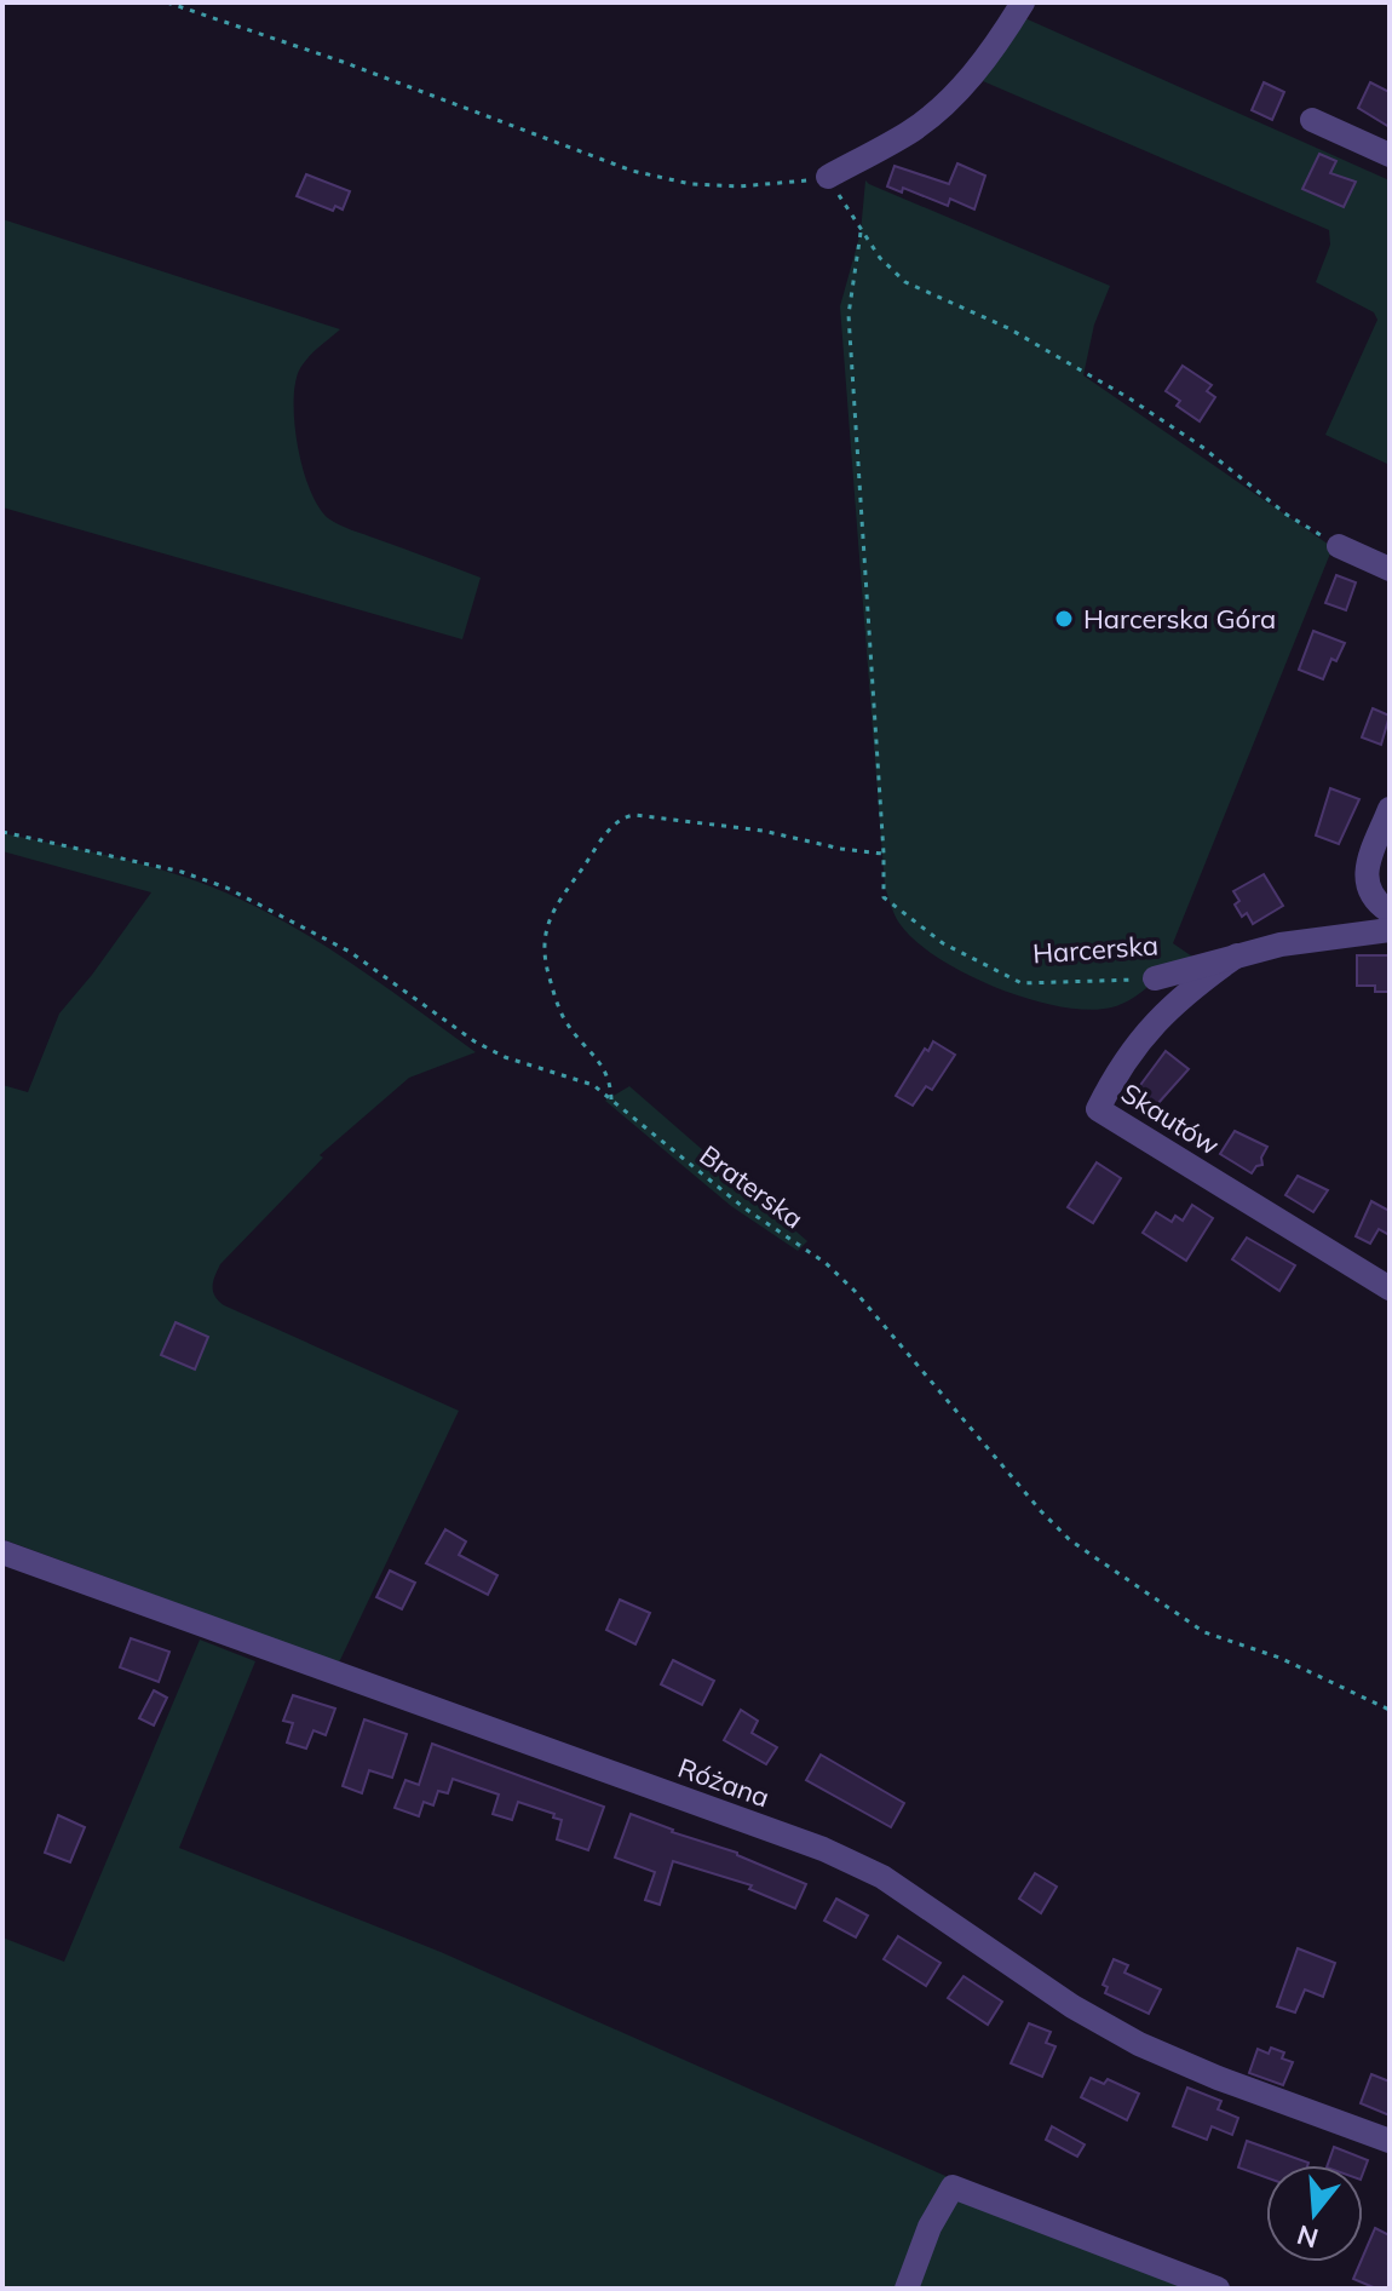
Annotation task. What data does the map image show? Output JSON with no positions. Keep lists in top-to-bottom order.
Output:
{
  "streets": {
    "street": ["Harcerska", "Skautów", "Różana"],
    "path": ["Braterska"]
  },
  "crossings": [
    ["Harcerska", "Skautów"]
  ],
  "places": ["Harcerska Góra"],
  "north": "bottom"
}
